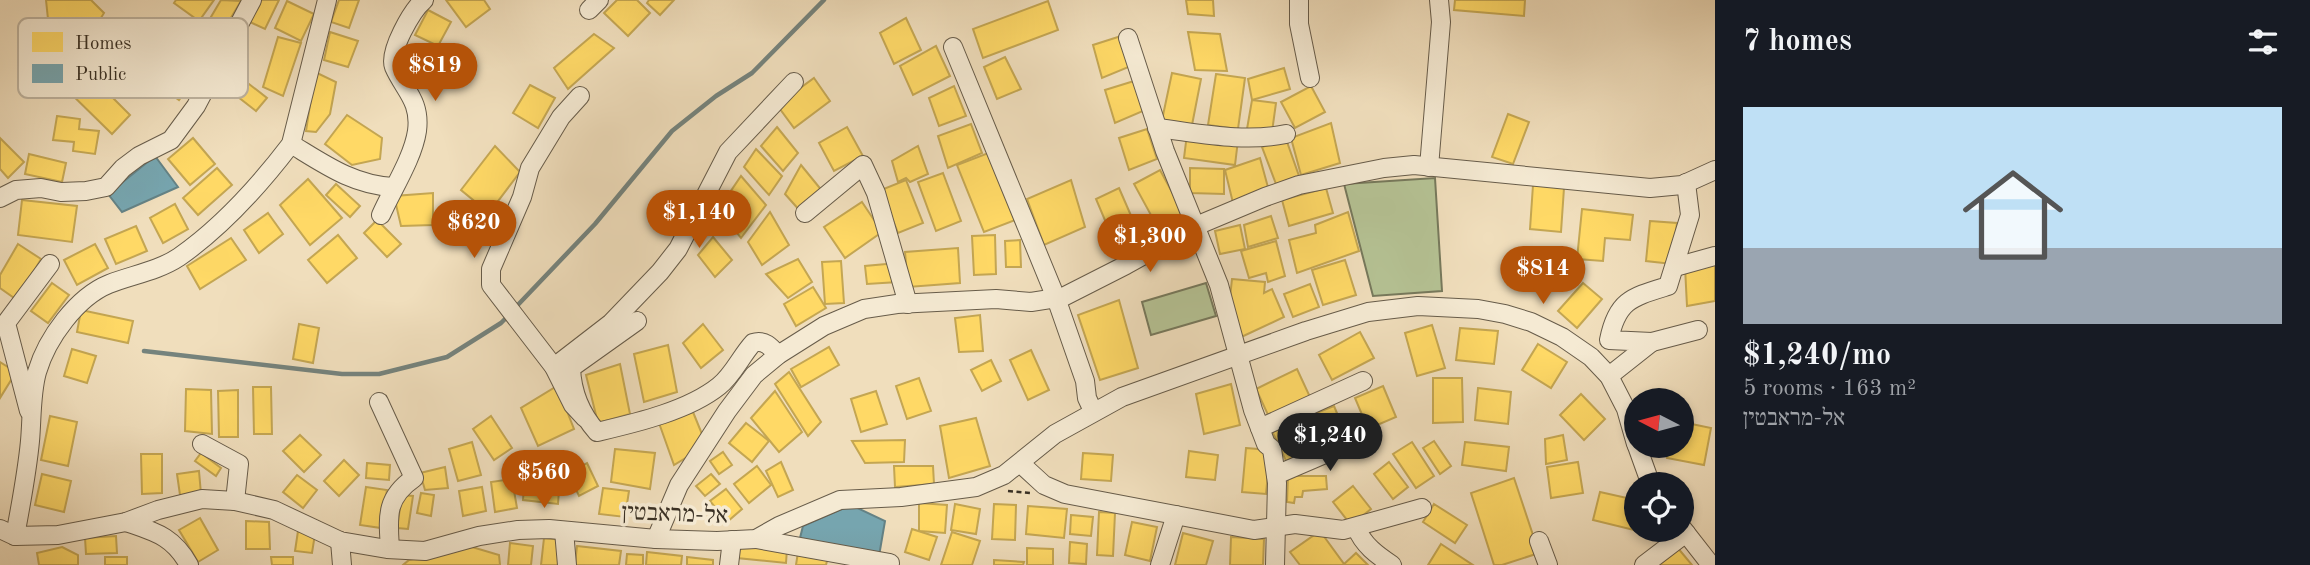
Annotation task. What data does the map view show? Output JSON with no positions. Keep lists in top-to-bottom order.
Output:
{
  "streets": {
    "street": ["אל-מראבטין"]
  },
  "legend": ["Homes", "Public"],
  "north": "left",
  "page": {
    "heading": "7 homes",
    "price": [
      "$819",
      "$1,140",
      "$620",
      "$1,300",
      "$814",
      "$1,240",
      "$560"
    ],
    "list": [
      {
        "name": "$1,240/mo",
        "note": "5 rooms · 163 m² · אל-מראבטין"
      }
    ]
  }
}
